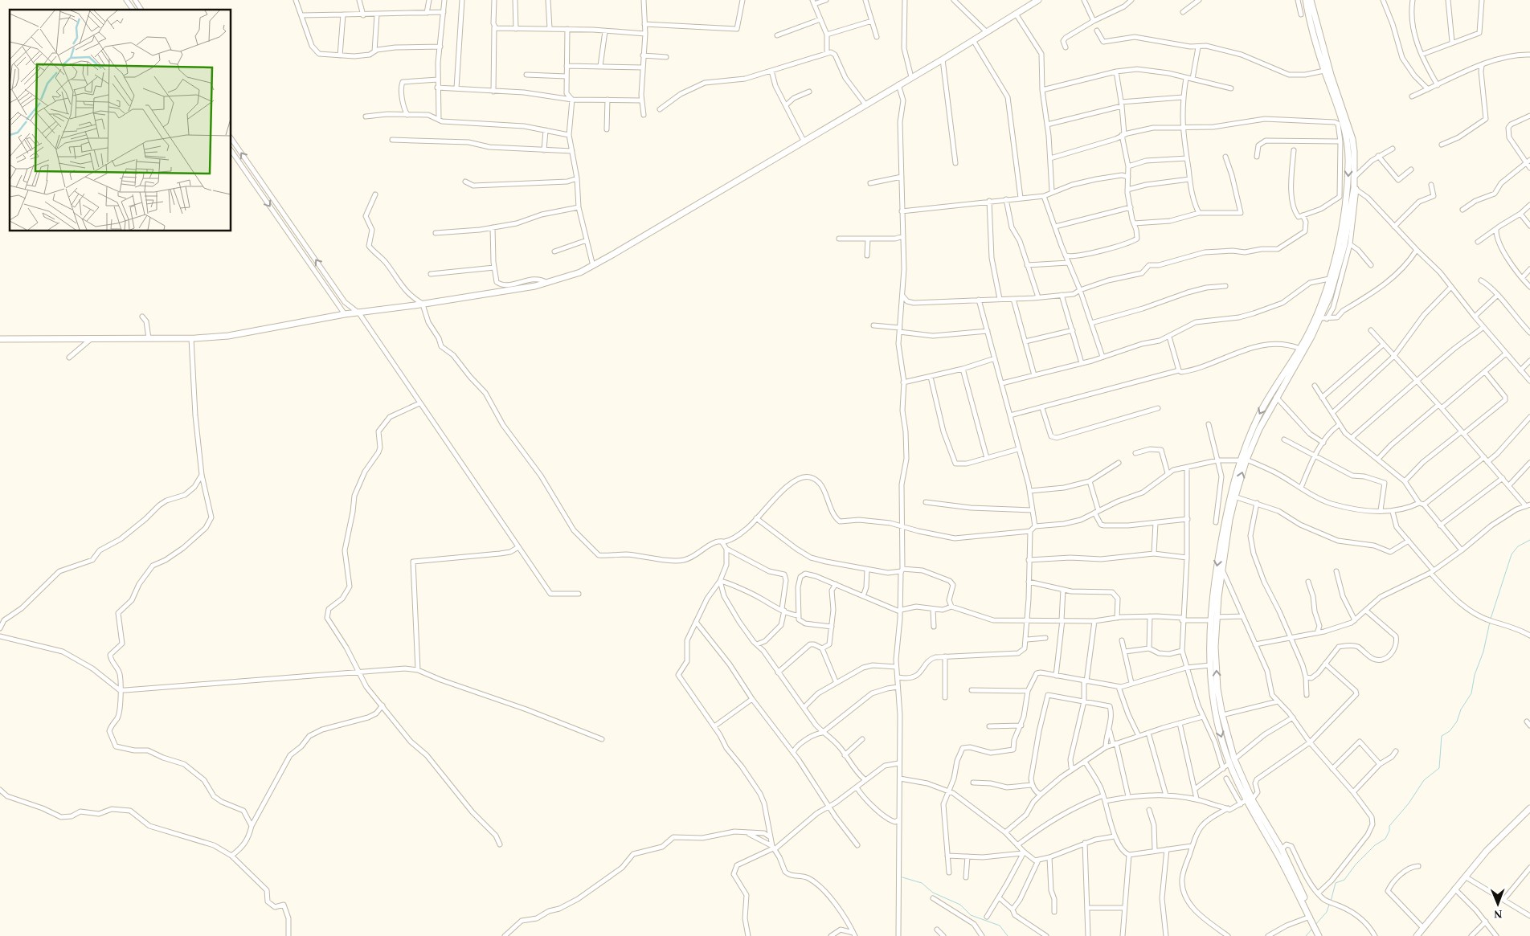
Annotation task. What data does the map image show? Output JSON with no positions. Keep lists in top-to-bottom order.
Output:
{
  "north": "bottom"
}
